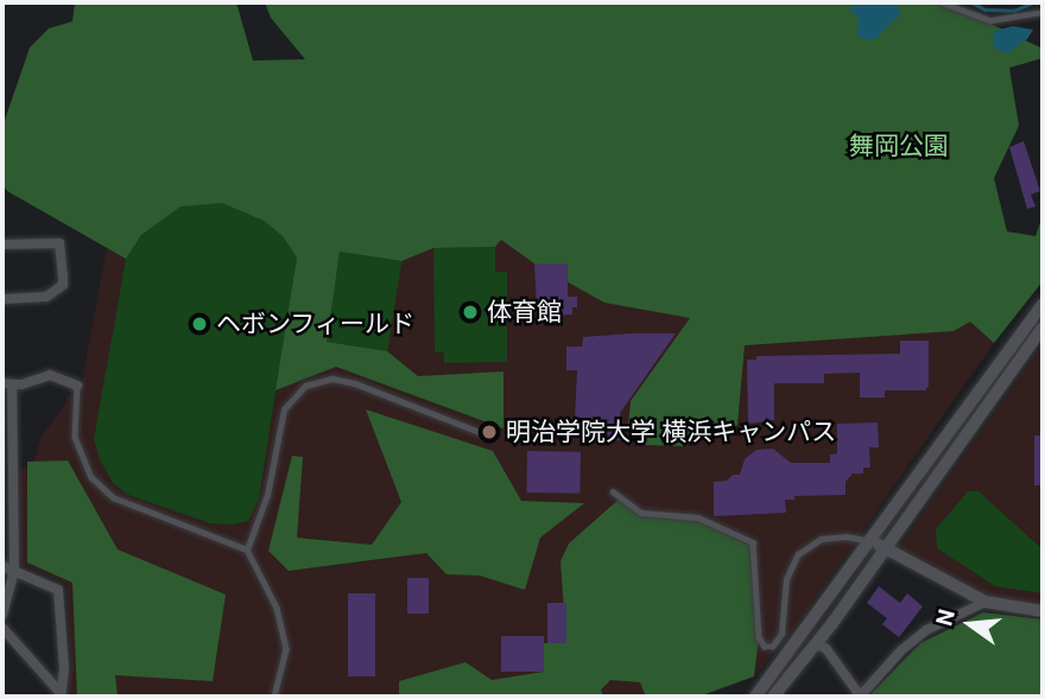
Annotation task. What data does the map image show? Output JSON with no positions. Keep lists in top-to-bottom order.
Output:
{
  "parks": ["舞岡公園"],
  "places": ["体育館", "ヘボンフィールド", "明治学院大学 横浜キャンパス"],
  "north": "left"
}
